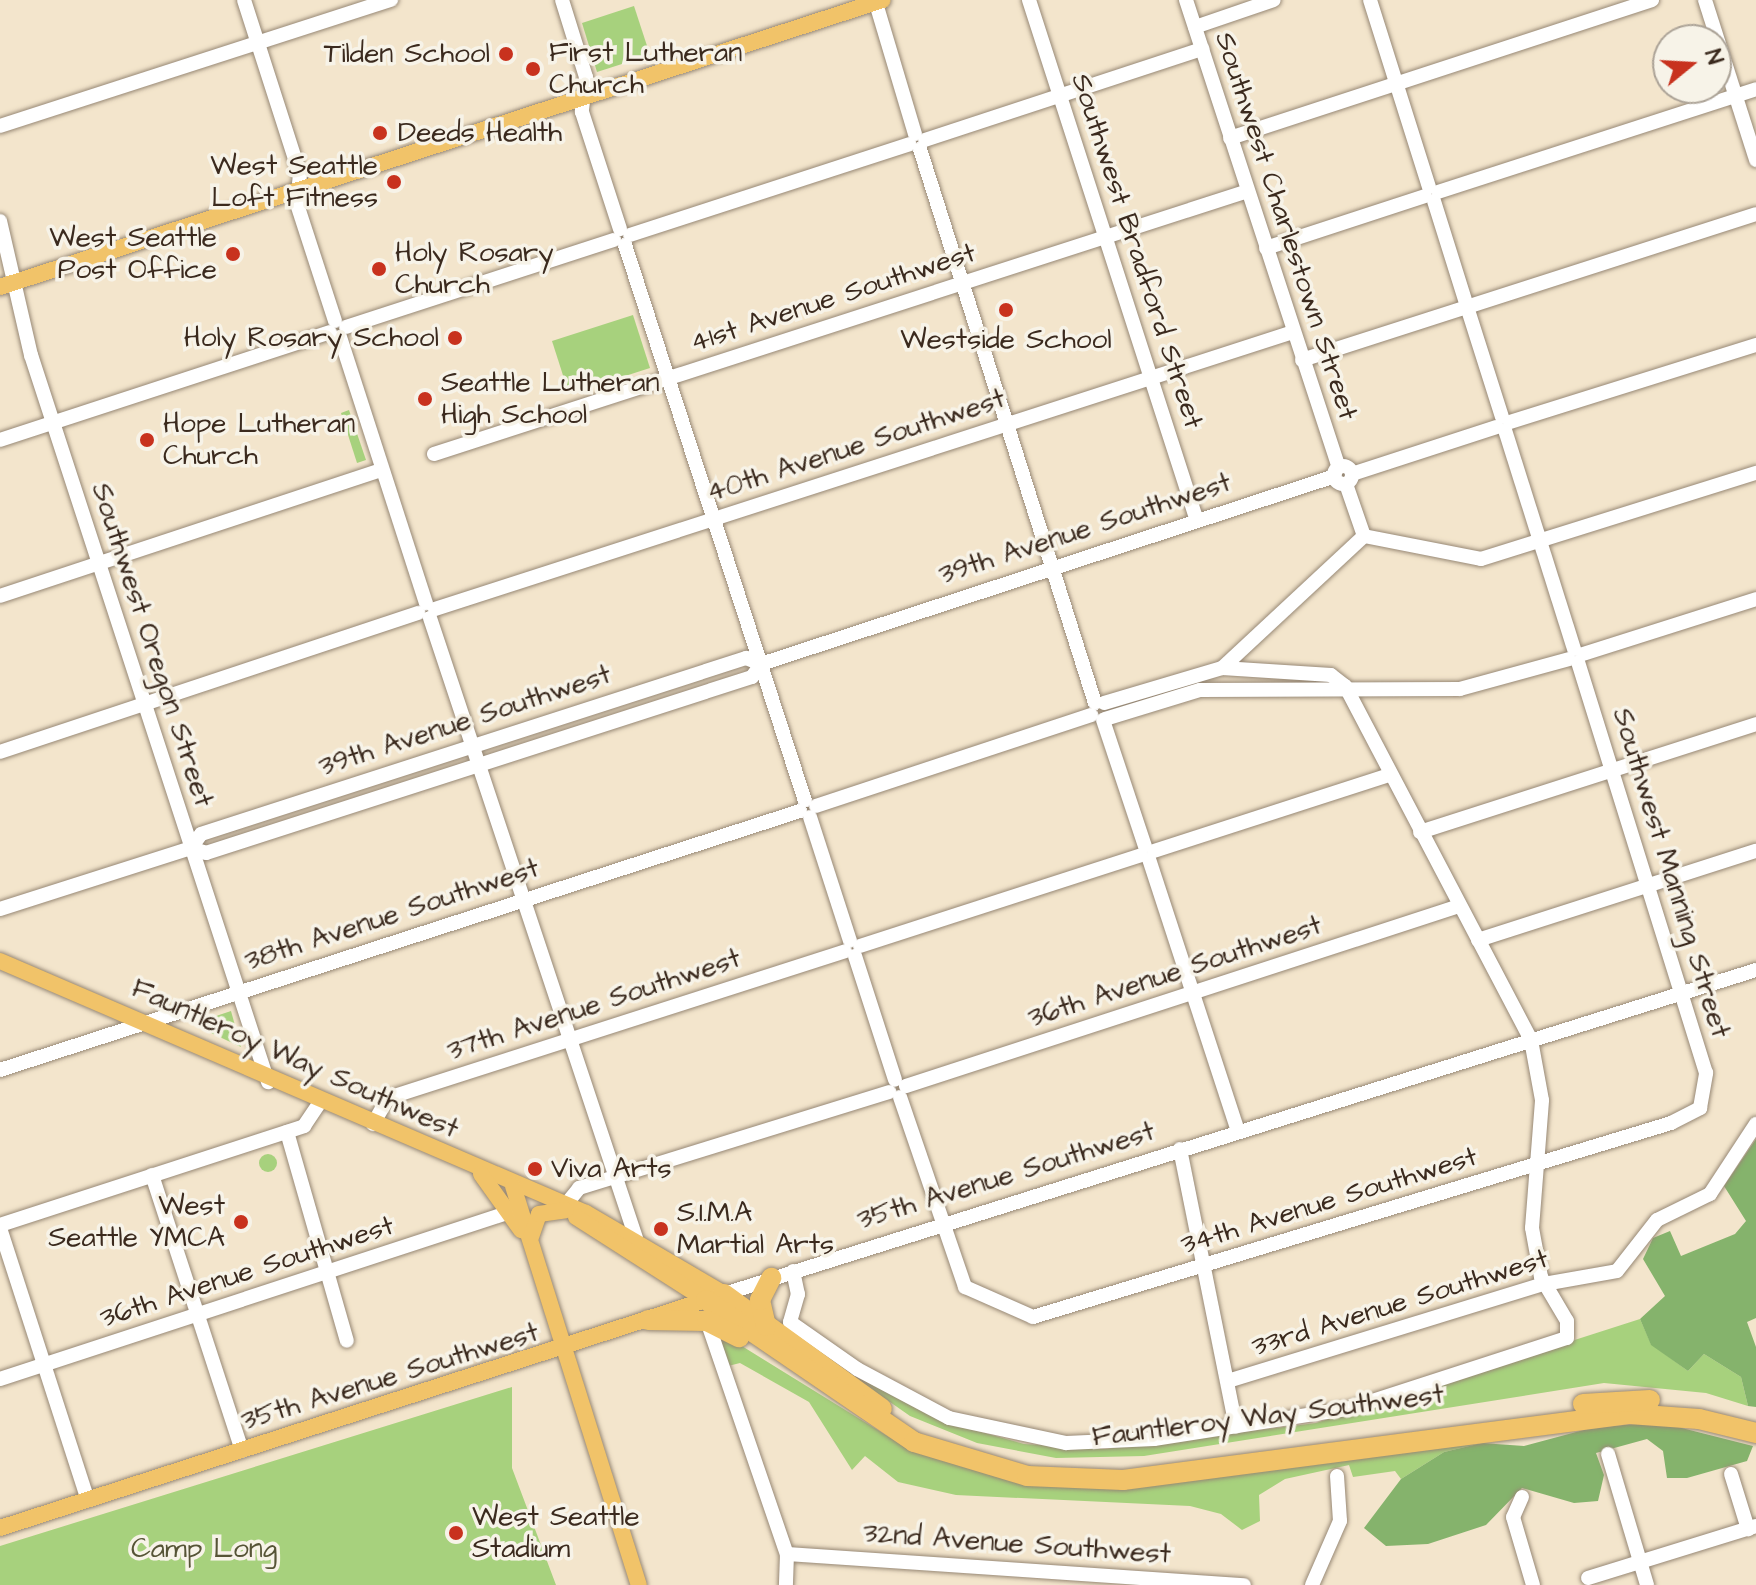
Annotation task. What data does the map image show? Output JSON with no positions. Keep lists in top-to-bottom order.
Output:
{
  "streets": {
    "highway": ["Fauntleroy Way Southwest"],
    "main road": ["35th Avenue Southwest"],
    "street": [
      "Southwest Charlestown Street",
      "Southwest Bradford Street",
      "41st Avenue Southwest",
      "40th Avenue Southwest",
      "39th Avenue Southwest",
      "Southwest Oregon Street",
      "Southwest Manning Street",
      "38th Avenue Southwest",
      "36th Avenue Southwest",
      "37th Avenue Southwest",
      "34th Avenue Southwest",
      "33rd Avenue Southwest",
      "32nd Avenue Southwest"
    ]
  },
  "crossings": [
    ["Southwest Charlestown Street", "41st Avenue Southwest"],
    ["Southwest Charlestown Street", "40th Avenue Southwest"],
    ["Southwest Charlestown Street", "39th Avenue Southwest"],
    ["Southwest Bradford Street", "41st Avenue Southwest"],
    ["Southwest Bradford Street", "40th Avenue Southwest"],
    ["Southwest Bradford Street", "39th Avenue Southwest"],
    ["40th Avenue Southwest", "Southwest Oregon Street"],
    ["39th Avenue Southwest", "Southwest Oregon Street"],
    ["39th Avenue Southwest", "Southwest Manning Street"],
    ["Southwest Oregon Street", "38th Avenue Southwest"],
    ["Southwest Oregon Street", "Fauntleroy Way Southwest"],
    ["Southwest Manning Street", "35th Avenue Southwest"],
    ["Southwest Manning Street", "34th Avenue Southwest"],
    ["38th Avenue Southwest", "Fauntleroy Way Southwest"],
    ["36th Avenue Southwest", "Fauntleroy Way Southwest"],
    ["37th Avenue Southwest", "Fauntleroy Way Southwest"],
    ["Fauntleroy Way Southwest", "35th Avenue Southwest"],
    ["Fauntleroy Way Southwest", "33rd Avenue Southwest"],
    ["35th Avenue Southwest", "34th Avenue Southwest"]
  ],
  "parks": ["Camp Long"],
  "places": [
    "Tilden School",
    "First Lutheran Church",
    "Deeds Health",
    "West Seattle Loft Fitness",
    "West Seattle Post Office",
    "Holy Rosary Church",
    "Westside School",
    "Holy Rosary School",
    "Seattle Lutheran High School",
    "Hope Lutheran Church",
    "Viva Arts",
    "West Seattle YMCA",
    "S.I.M.A Martial Arts",
    "West Seattle Stadium"
  ],
  "north": "right"
}
